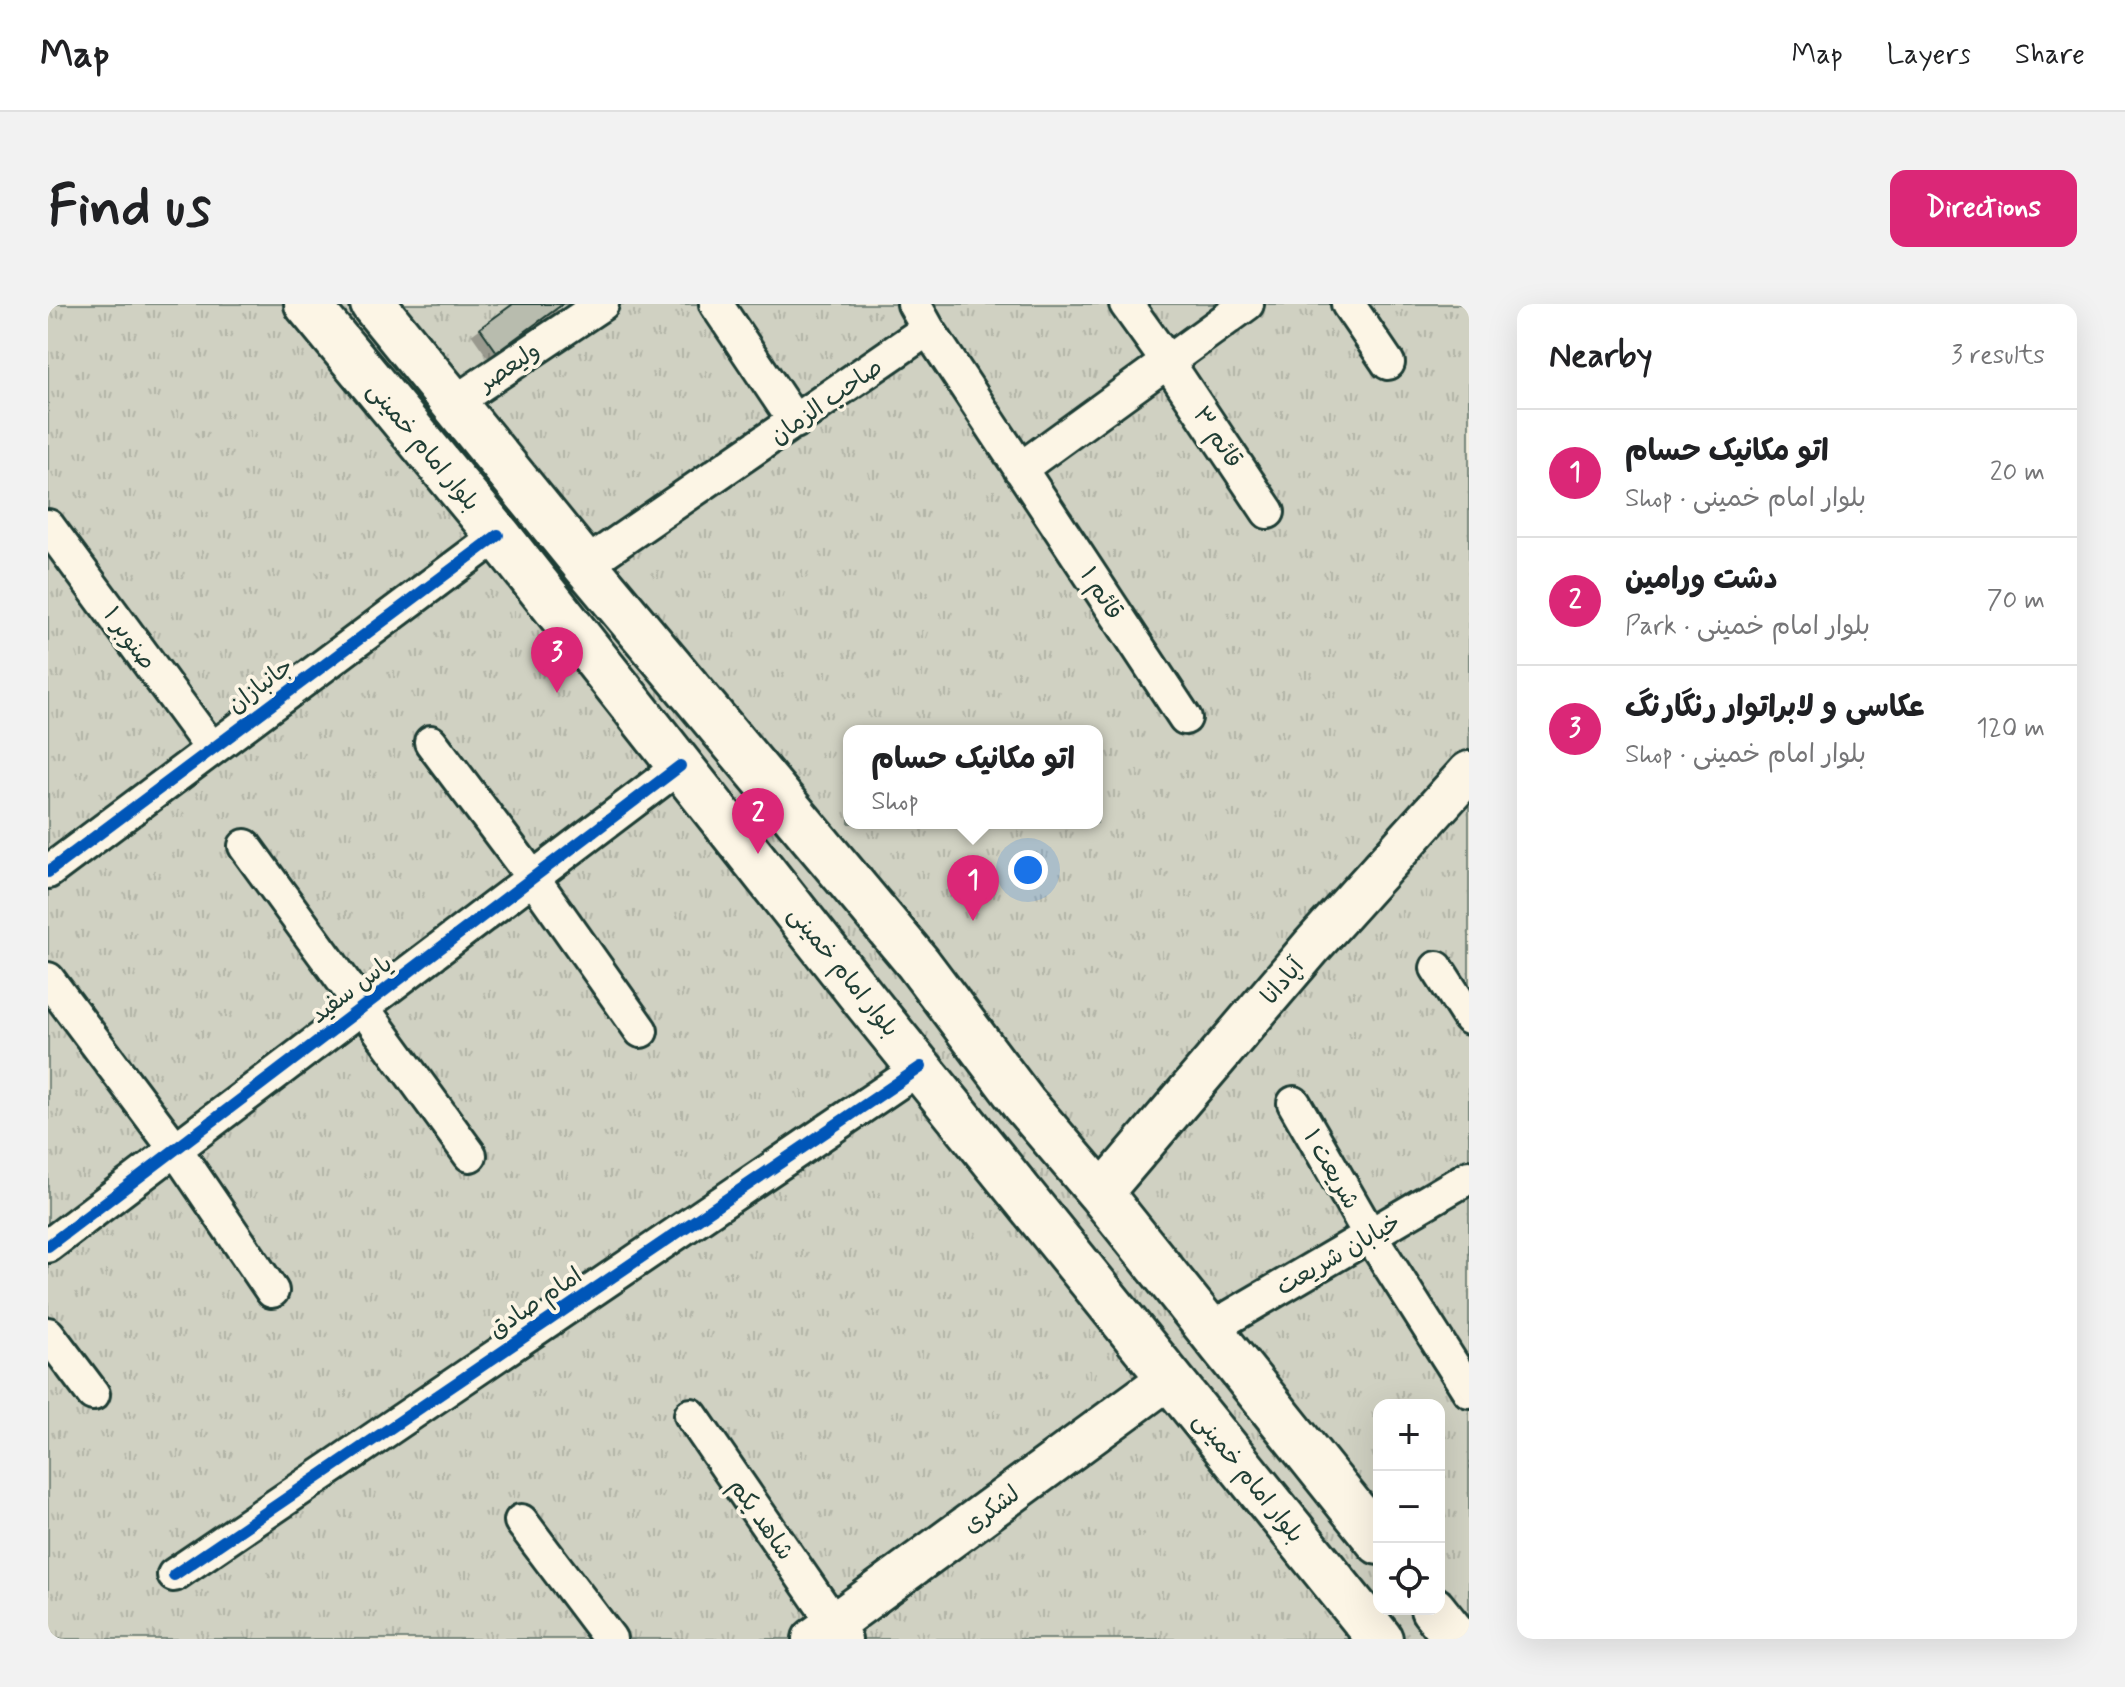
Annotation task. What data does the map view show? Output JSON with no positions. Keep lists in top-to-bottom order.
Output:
{
  "streets": {
    "main road": ["بلوار امام خمینی"],
    "street": [
      "ولیعصر",
      "صاحب الزمان",
      "قائم ۳",
      "قائم ۱",
      "صنوبر ۱",
      "جانبازان",
      "آپادانا",
      "یاس سفید",
      "شریعت ۱",
      "خیابان شریعت",
      "امام صادق",
      "لشکری",
      "شاهد یکم"
    ]
  },
  "crossings": [
    ["ولیعصر", "بلوار امام خمینی"],
    ["صاحب الزمان", "بلوار امام خمینی"],
    ["صاحب الزمان", "قائم ۱"],
    ["بلوار امام خمینی", "جانبازان"],
    ["بلوار امام خمینی", "آپادانا"],
    ["بلوار امام خمینی", "یاس سفید"],
    ["بلوار امام خمینی", "خیابان شریعت"],
    ["بلوار امام خمینی", "امام صادق"],
    ["بلوار امام خمینی", "لشکری"],
    ["صنوبر ۱", "جانبازان"],
    ["شریعت ۱", "خیابان شریعت"],
    ["لشکری", "شاهد یکم"]
  ],
  "page": {
    "header": "Map",
    "nav": ["Map", "Layers", "Share"],
    "buttons": "Directions",
    "title": "Find us",
    "heading": ["Nearby", "3 results"],
    "list": [
      {
        "mark": "1",
        "name": "اتو مکانیک حسام",
        "note": "Shop · بلوار امام خمینی",
        "value": "20 m"
      },
      {
        "mark": "2",
        "name": "دشت ورامین",
        "note": "Park · بلوار امام خمینی",
        "value": "70 m"
      },
      {
        "mark": "3",
        "name": "عکاسی و لابراتوار رنگارنگ",
        "note": "Shop · بلوار امام خمینی",
        "value": "120 m"
      }
    ],
    "pins": ["3", "2", "1"],
    "popup": ["اتو مکانیک حسام", "Shop"],
    "map_buttons": ["+", "−"]
  }
}
